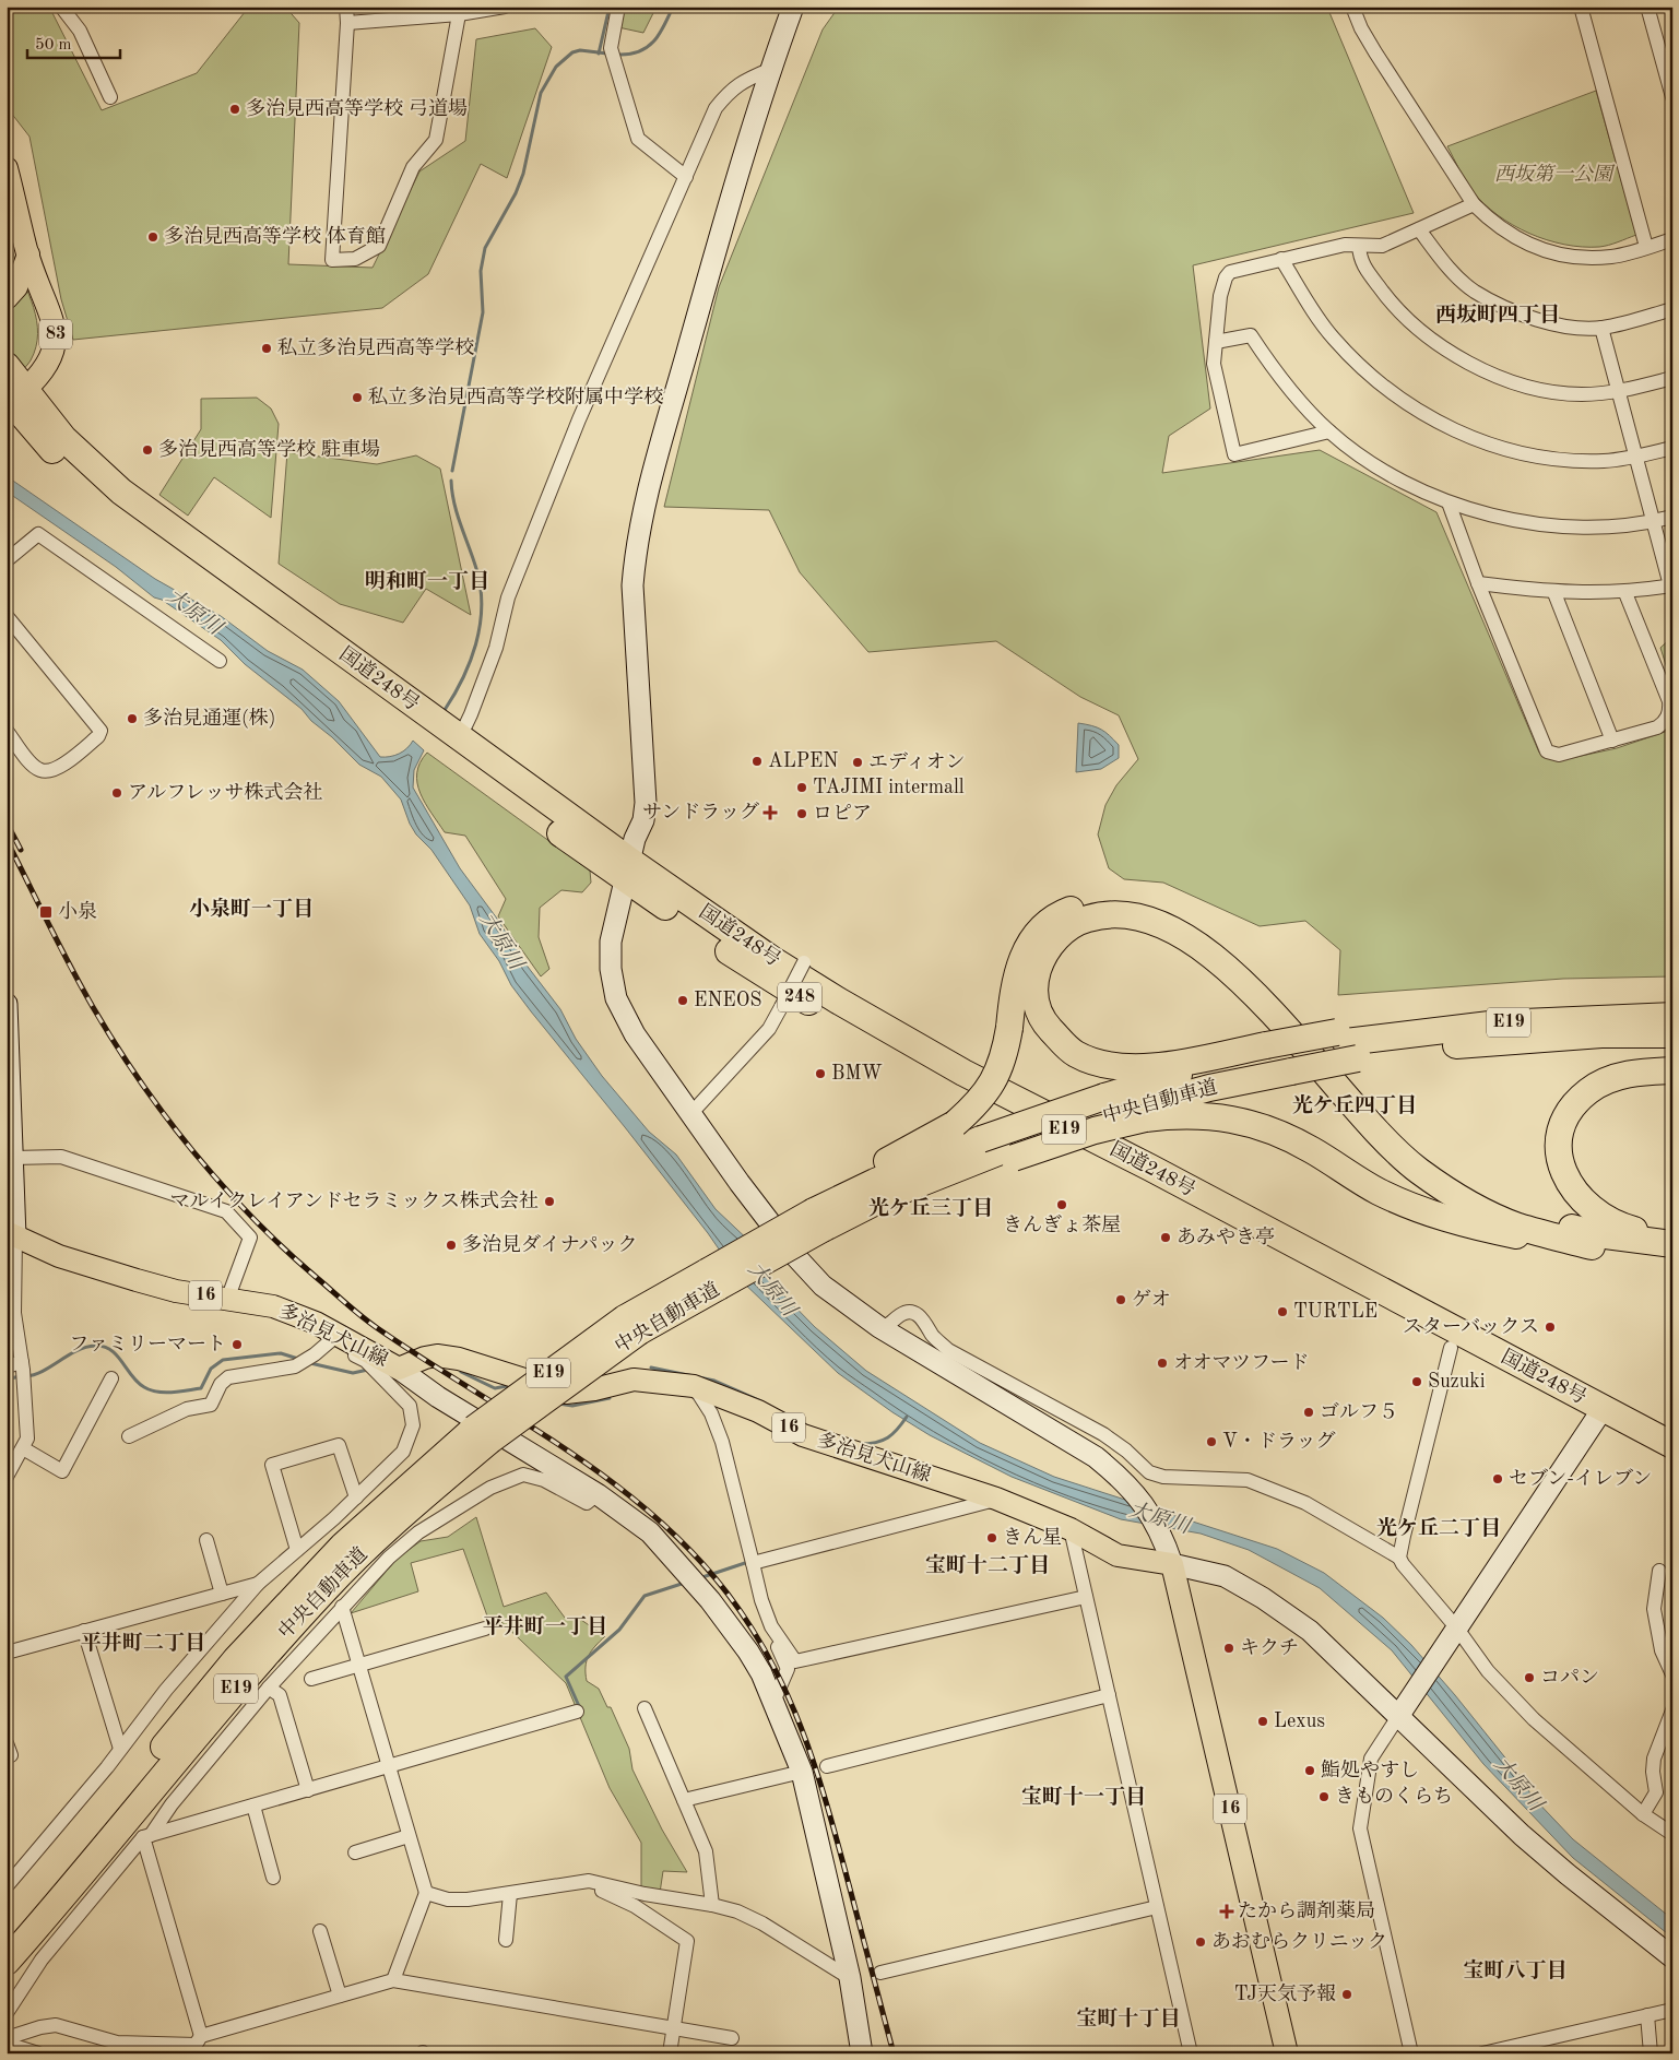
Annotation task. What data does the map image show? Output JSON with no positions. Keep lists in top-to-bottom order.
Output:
{
  "streets": {
    "highway": [
      "国道248号",
      "248",
      "E19",
      "中央自動車道"
    ],
    "main road": ["83", "16", "多治見犬山線"]
  },
  "crossings": [
    ["83", "国道248号"],
    ["16", "多治見犬山線"]
  ],
  "districts": [
    "西坂町四丁目",
    "明和町一丁目",
    "小泉町一丁目",
    "光ケ丘四丁目",
    "光ケ丘三丁目",
    "光ケ丘二丁目",
    "宝町十二丁目",
    "平井町一丁目",
    "平井町二丁目",
    "宝町十一丁目",
    "宝町八丁目",
    "宝町十丁目"
  ],
  "water": ["大原川"],
  "parks": ["西坂第一公園"],
  "places": {
    "other": [
      "多治見西高等学校 弓道場",
      "多治見西高等学校 体育館",
      "私立多治見西高等学校",
      "私立多治見西高等学校附属中学校",
      "多治見西高等学校 駐車場",
      "多治見通運(株)",
      "ALPEN",
      "エディオン",
      "TAJIMI intermall",
      "アルフレッサ株式会社",
      "ロピア",
      "ENEOS",
      "BMW",
      "マルイクレイアンドセラミックス株式会社",
      "きんぎょ茶屋",
      "あみやき亭",
      "多治見ダイナパック",
      "ゲオ",
      "TURTLE",
      "スターバックス",
      "ファミリーマート",
      "オオマツフード",
      "Suzuki",
      "ゴルフ５",
      "V・ドラッグ",
      "セブン-イレブン",
      "きん星",
      "キクチ",
      "コパン",
      "Lexus",
      "鮨処やすし",
      "きものくらち",
      "あおむらクリニック",
      "TJ天気予報"
    ],
    "health": ["サンドラッグ", "たから調剤薬局"],
    "transit": ["小泉"]
  },
  "scale_bar": "50 m"
}
